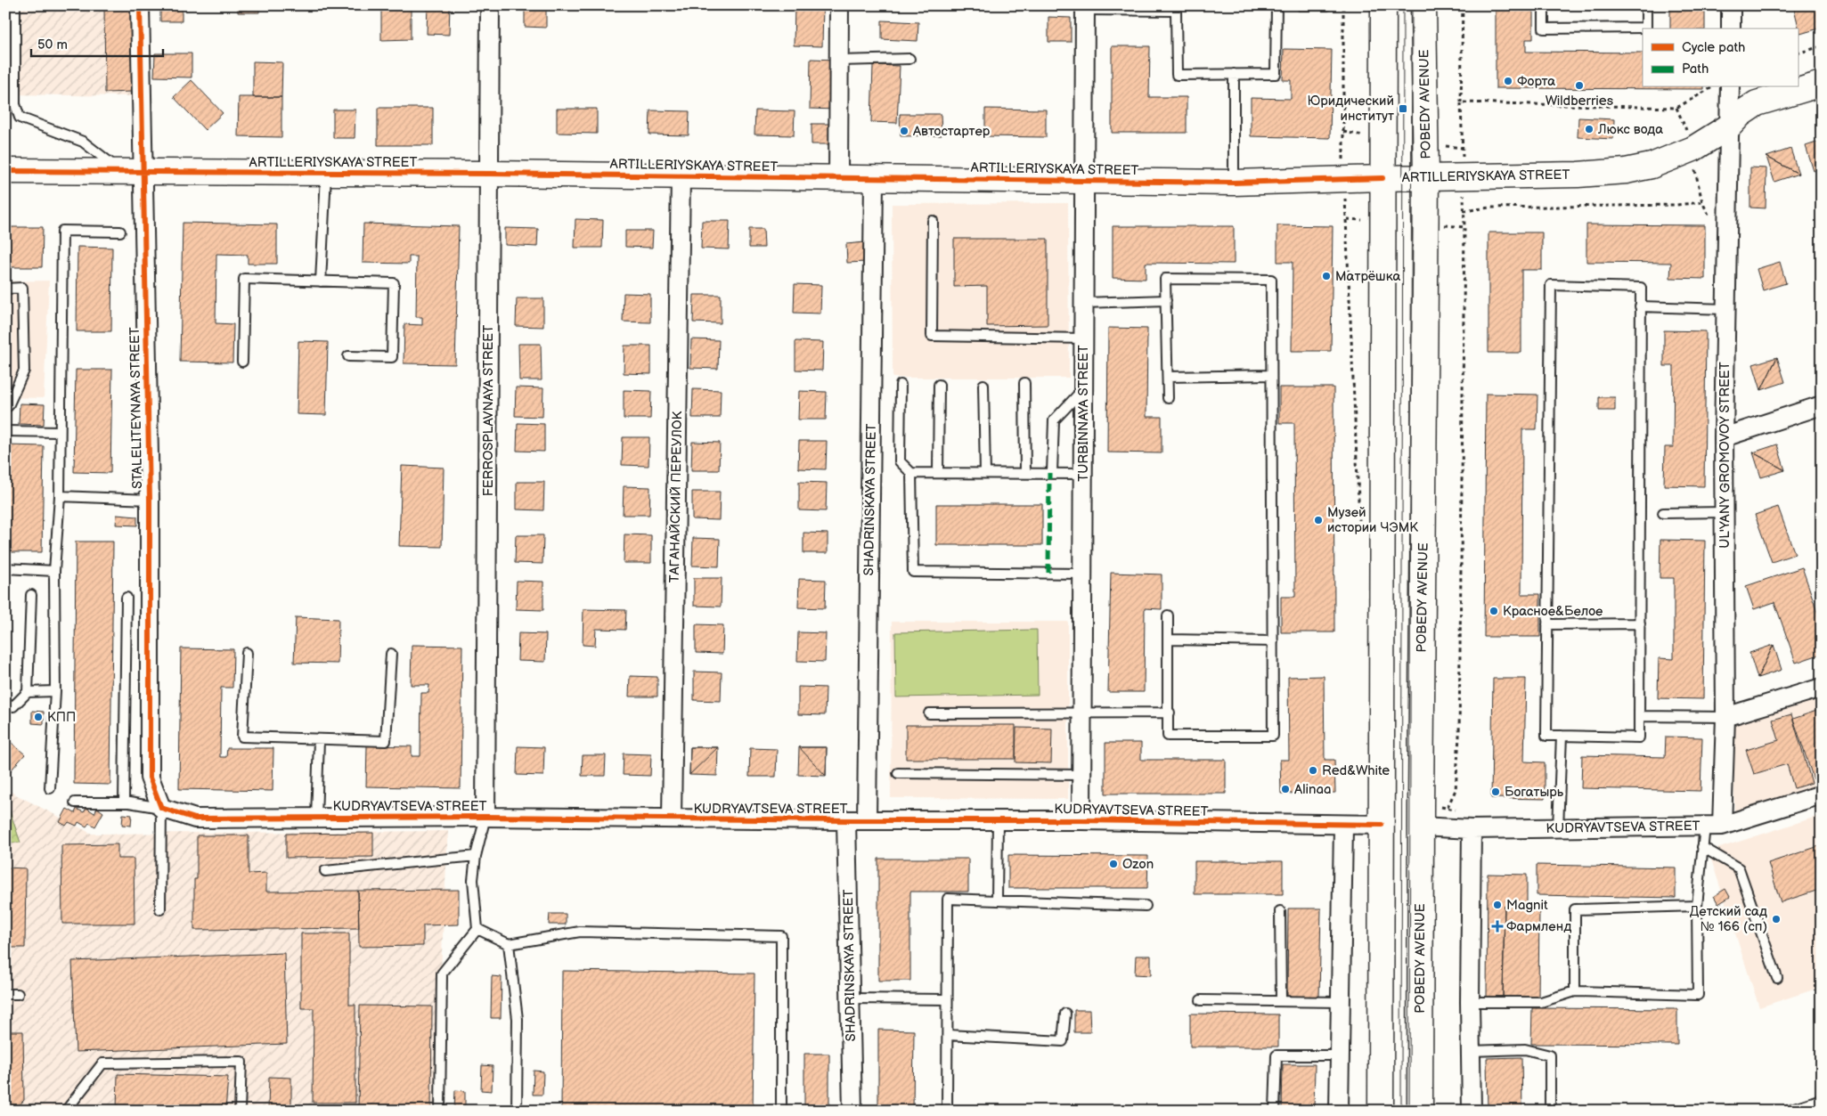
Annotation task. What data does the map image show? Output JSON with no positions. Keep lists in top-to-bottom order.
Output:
{
  "streets": {
    "main road": ["POBEDY AVENUE", "ARTILLERIYSKAYA STREET"],
    "street": [
      "STALELITEYNAYA STREET",
      "FERROSPLAVNAYA STREET",
      "TURBINNAYA STREET",
      "UL'YANY GROMOVOY STREET",
      "ТАГАНАЙСКИЙ ПЕРЕУЛОК",
      "SHADRINSKAYA STREET",
      "KUDRYAVTSEVA STREET"
    ]
  },
  "crossings": [
    ["POBEDY AVENUE", "ARTILLERIYSKAYA STREET"],
    ["POBEDY AVENUE", "KUDRYAVTSEVA STREET"],
    ["ARTILLERIYSKAYA STREET", "STALELITEYNAYA STREET"],
    ["ARTILLERIYSKAYA STREET", "FERROSPLAVNAYA STREET"],
    ["ARTILLERIYSKAYA STREET", "TURBINNAYA STREET"],
    ["ARTILLERIYSKAYA STREET", "UL'YANY GROMOVOY STREET"],
    ["ARTILLERIYSKAYA STREET", "ТАГАНАЙСКИЙ ПЕРЕУЛОК"],
    ["ARTILLERIYSKAYA STREET", "SHADRINSKAYA STREET"],
    ["STALELITEYNAYA STREET", "KUDRYAVTSEVA STREET"],
    ["FERROSPLAVNAYA STREET", "KUDRYAVTSEVA STREET"],
    ["TURBINNAYA STREET", "KUDRYAVTSEVA STREET"],
    ["UL'YANY GROMOVOY STREET", "KUDRYAVTSEVA STREET"],
    ["ТАГАНАЙСКИЙ ПЕРЕУЛОК", "KUDRYAVTSEVA STREET"],
    ["SHADRINSKAYA STREET", "KUDRYAVTSEVA STREET"]
  ],
  "places": {
    "other": [
      "Форта",
      "Wildberries",
      "Люкс вода",
      "Автостартер",
      "Матрёшка",
      "Музей истории ЧЭМК",
      "Красное&Белое",
      "КПП",
      "Red&White",
      "Alinaa",
      "Богатырь",
      "Ozon",
      "Magnit",
      "Детский сад № 166 (сп)"
    ],
    "transit": ["Юридический институт"],
    "health": ["Фармленд"]
  },
  "legend": ["Cycle path", "Path"],
  "scale_bar": "50 m"
}
